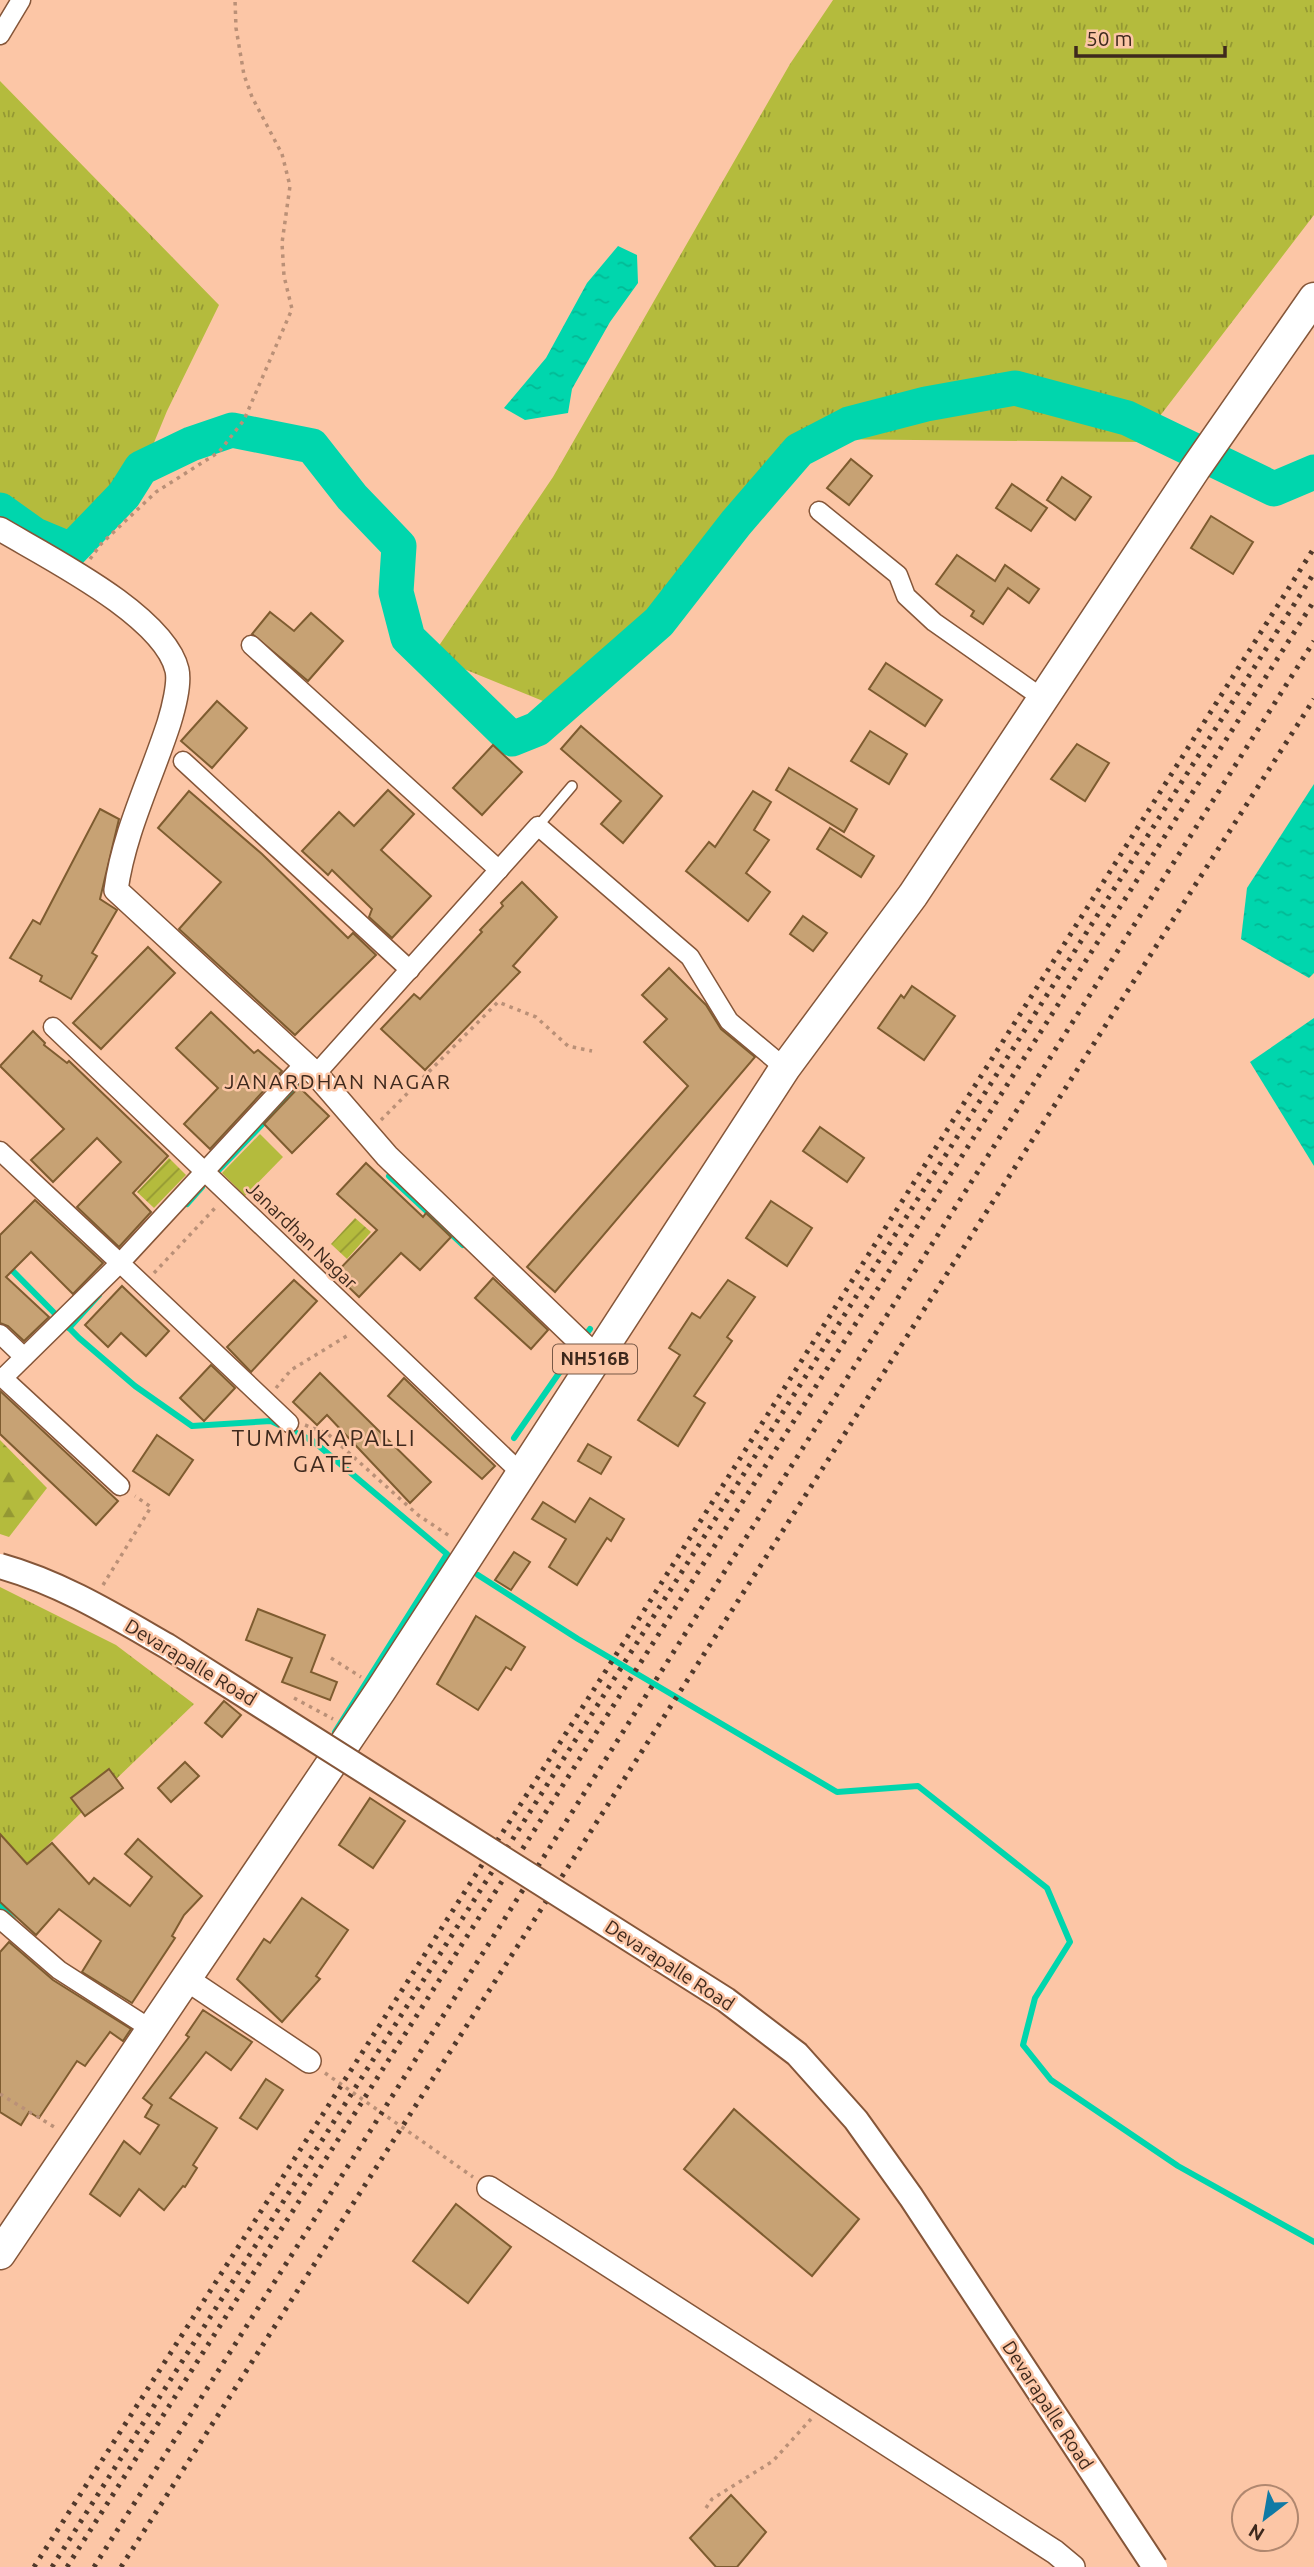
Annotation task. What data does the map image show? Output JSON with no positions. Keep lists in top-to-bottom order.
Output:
{
  "streets": {
    "highway": ["NH516B"],
    "main road": ["Devarapalle Road"],
    "street": ["Janardhan Nagar"]
  },
  "crossings": [
    ["Janardhan Nagar", "NH516B"]
  ],
  "districts": ["JANARDHAN NAGAR", "TUMMIKAPALLI GATE"],
  "scale_bar": "50 m",
  "north": "bottom left"
}
